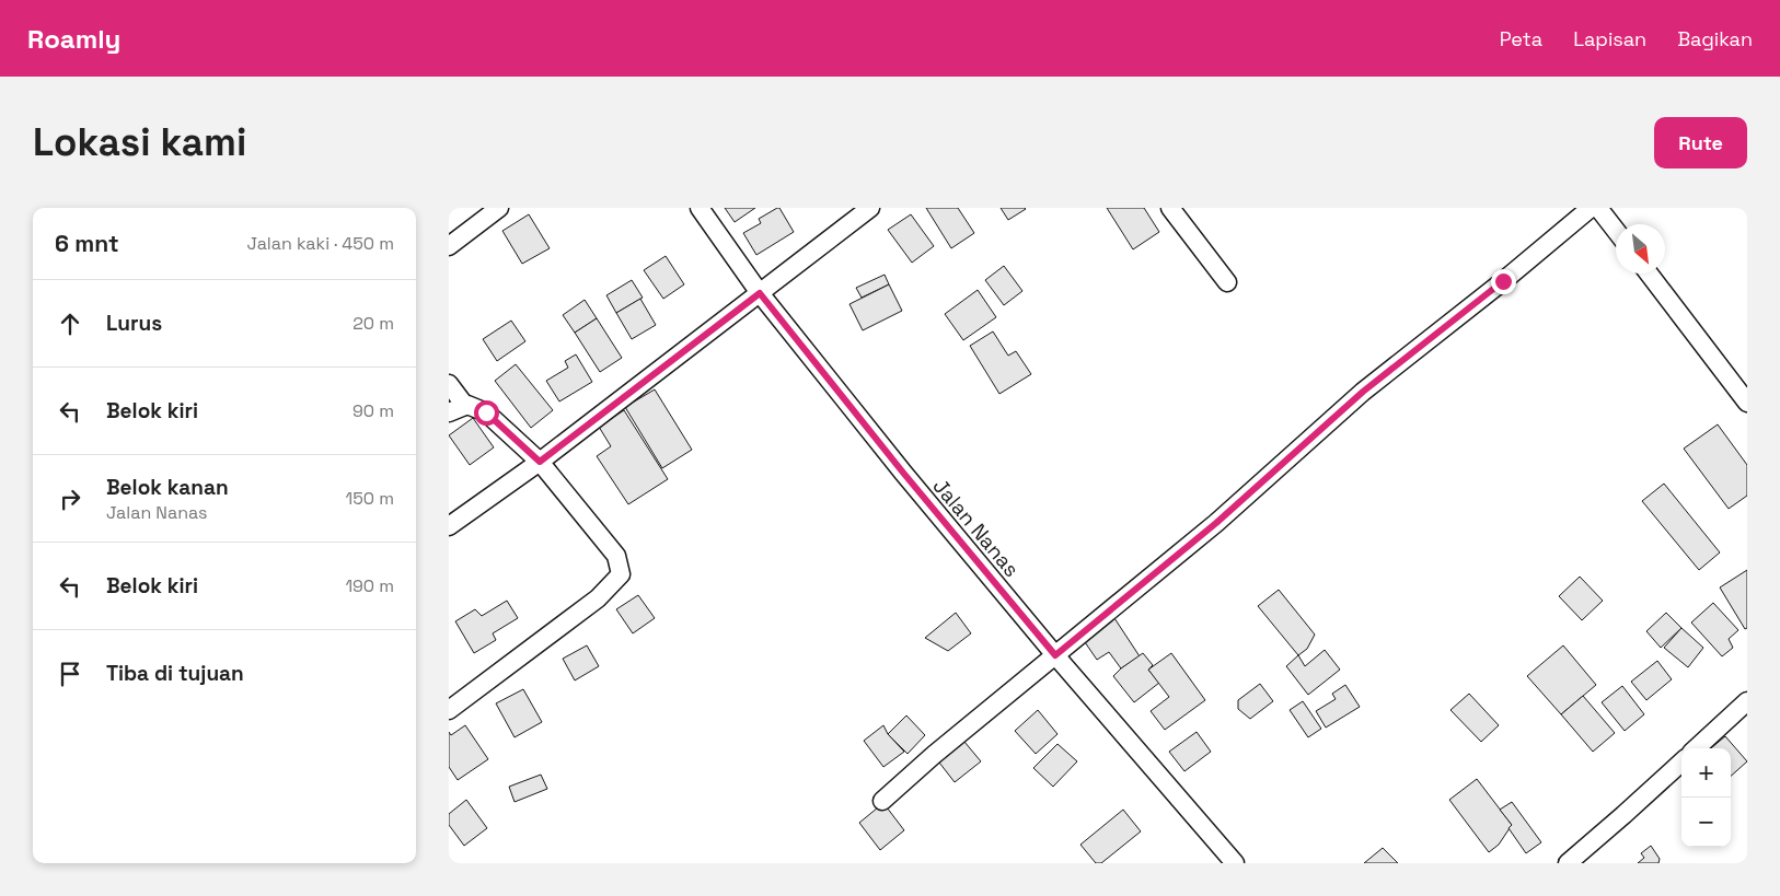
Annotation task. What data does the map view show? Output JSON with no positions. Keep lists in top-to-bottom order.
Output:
{
  "streets": {
    "street": ["Jalan Nanas"]
  },
  "north": "bottom right",
  "page": {
    "header": "Roamly",
    "nav": ["Peta", "Lapisan", "Bagikan"],
    "buttons": "Rute",
    "title": "Lokasi kami",
    "heading": ["6 mnt", "Jalan kaki · 450 m"],
    "list": [
      ["Lurus", "20 m"],
      ["Belok kiri", "90 m"],
      ["Belok kanan", "Jalan Nanas", "150 m"],
      ["Belok kiri", "190 m"],
      "Tiba di tujuan"
    ],
    "map_buttons": ["+", "−"]
  }
}
